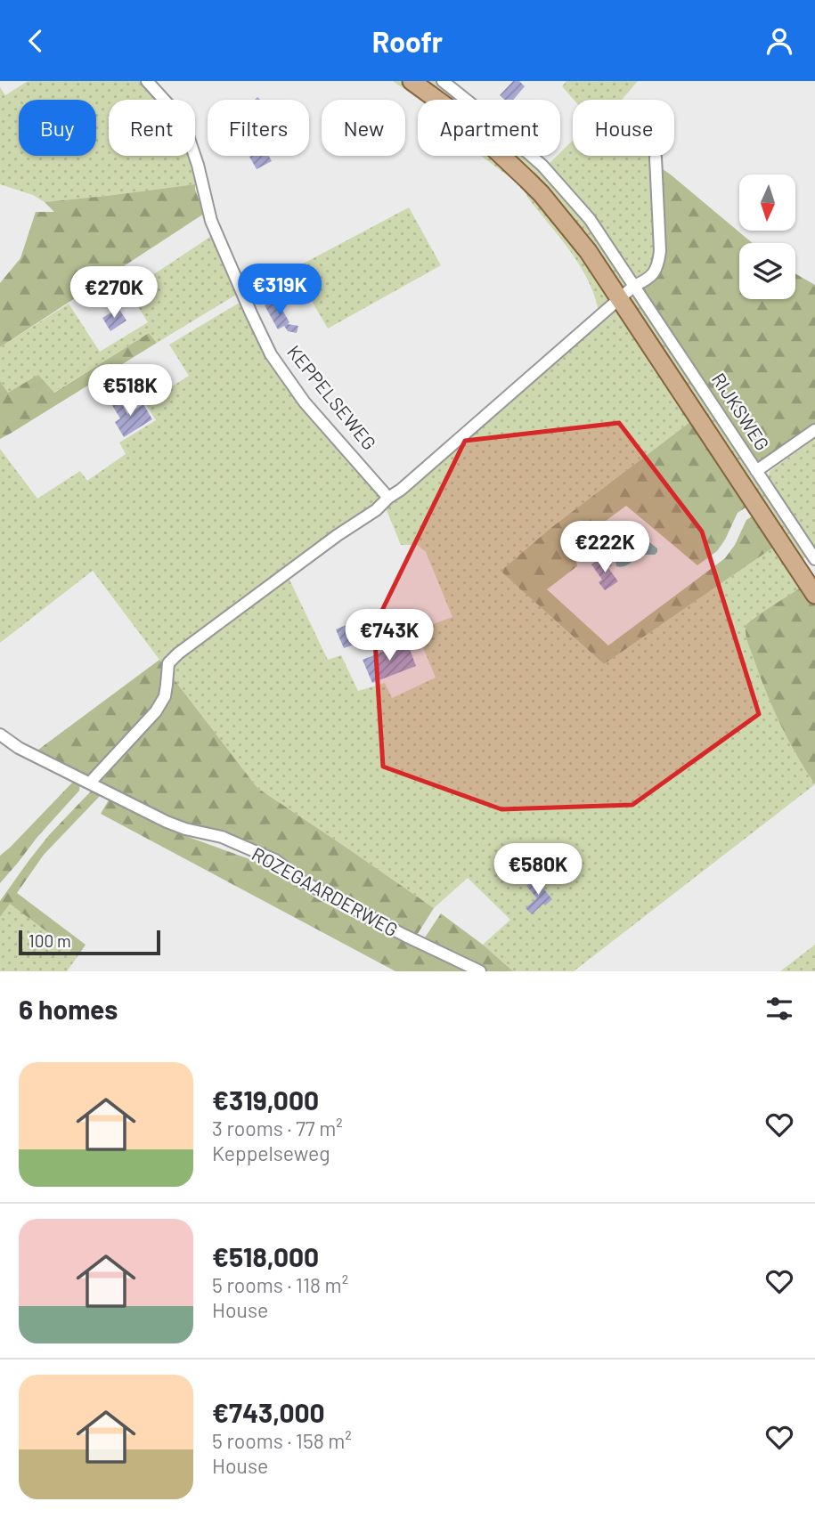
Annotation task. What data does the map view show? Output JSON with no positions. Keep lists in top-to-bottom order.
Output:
{
  "streets": {
    "street": ["KEPPELSEWEG", "RIJKSWEG", "ROZEGAARDERWEG"]
  },
  "scale_bar": "100 m",
  "north": "bottom",
  "page": {
    "header": "Roofr",
    "chip": [
      "Buy",
      "Rent",
      "Filters",
      "New",
      "Apartment",
      "House"
    ],
    "price": [
      "€319K",
      "€270K",
      "€518K",
      "€222K",
      "€743K",
      "€580K"
    ],
    "scale": "100 m",
    "heading": "6 homes",
    "list": [
      {
        "name": "€319,000",
        "note": "3 rooms · 77 m² · Keppelseweg"
      },
      {
        "name": "€518,000",
        "note": "5 rooms · 118 m² · House"
      },
      {
        "name": "€743,000",
        "note": "5 rooms · 158 m² · House"
      }
    ]
  }
}
